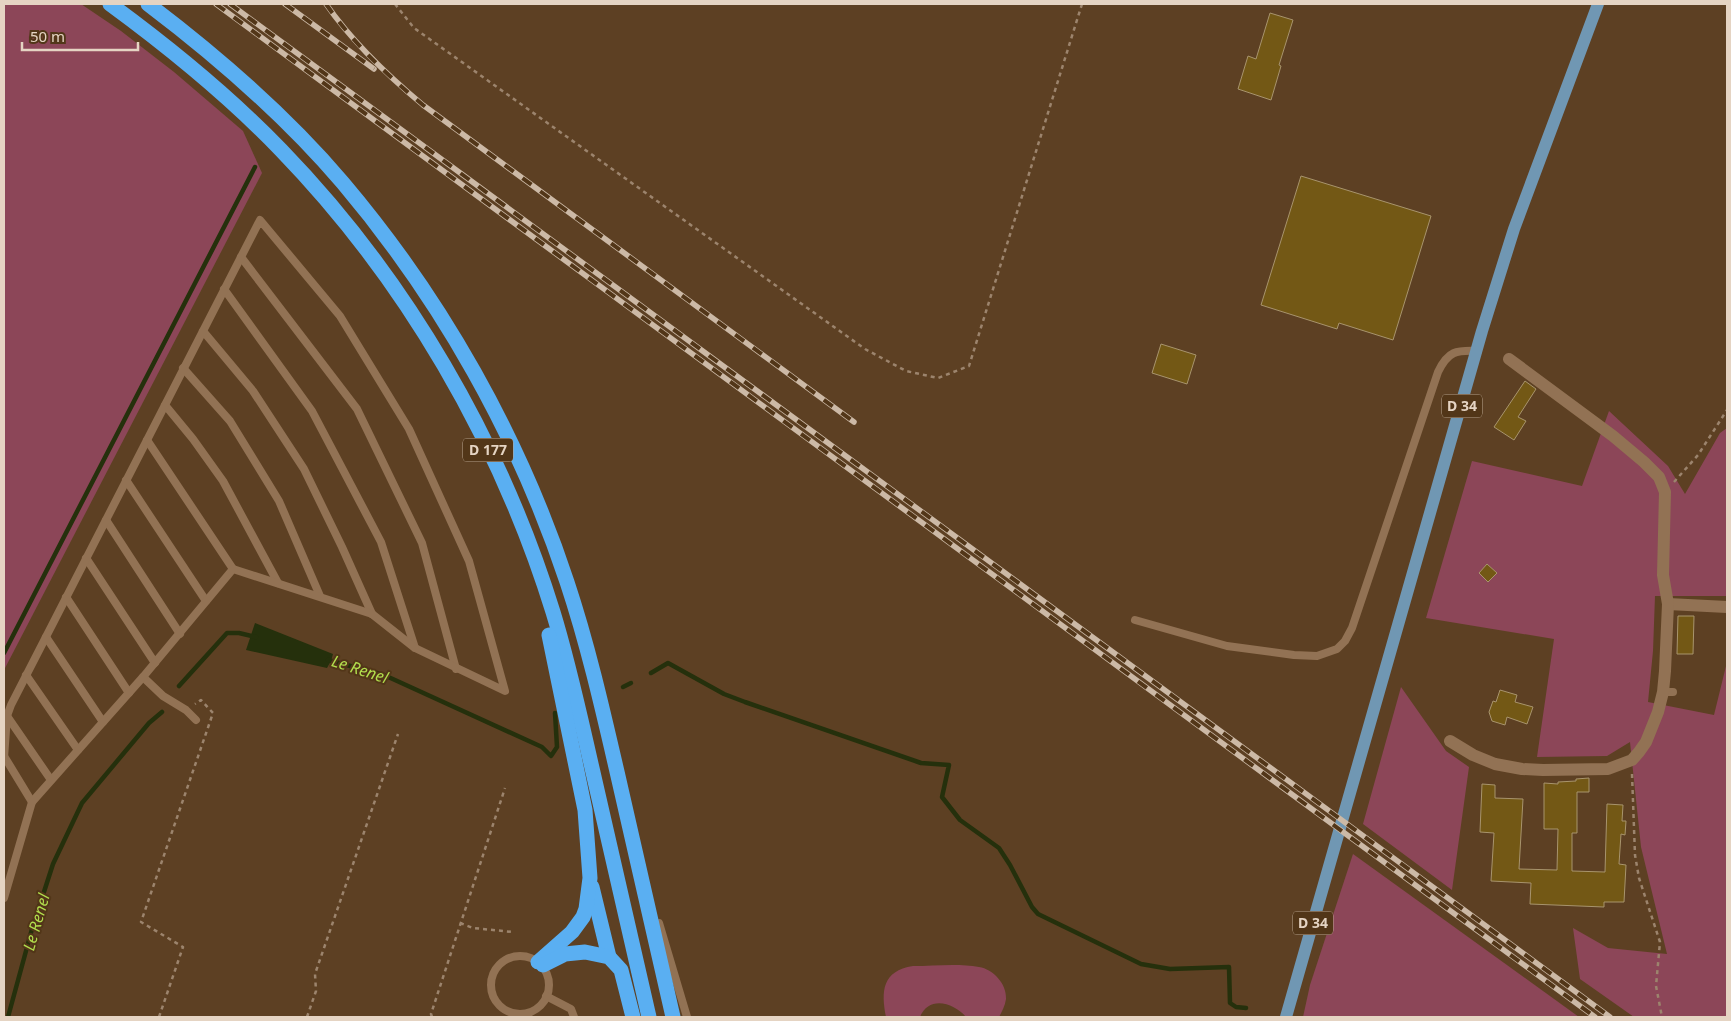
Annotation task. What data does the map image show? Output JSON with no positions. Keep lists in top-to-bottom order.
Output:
{
  "streets": {
    "highway": ["D 177"],
    "main road": ["D 34"]
  },
  "water": ["Le Renel"],
  "scale_bar": "50 m"
}
